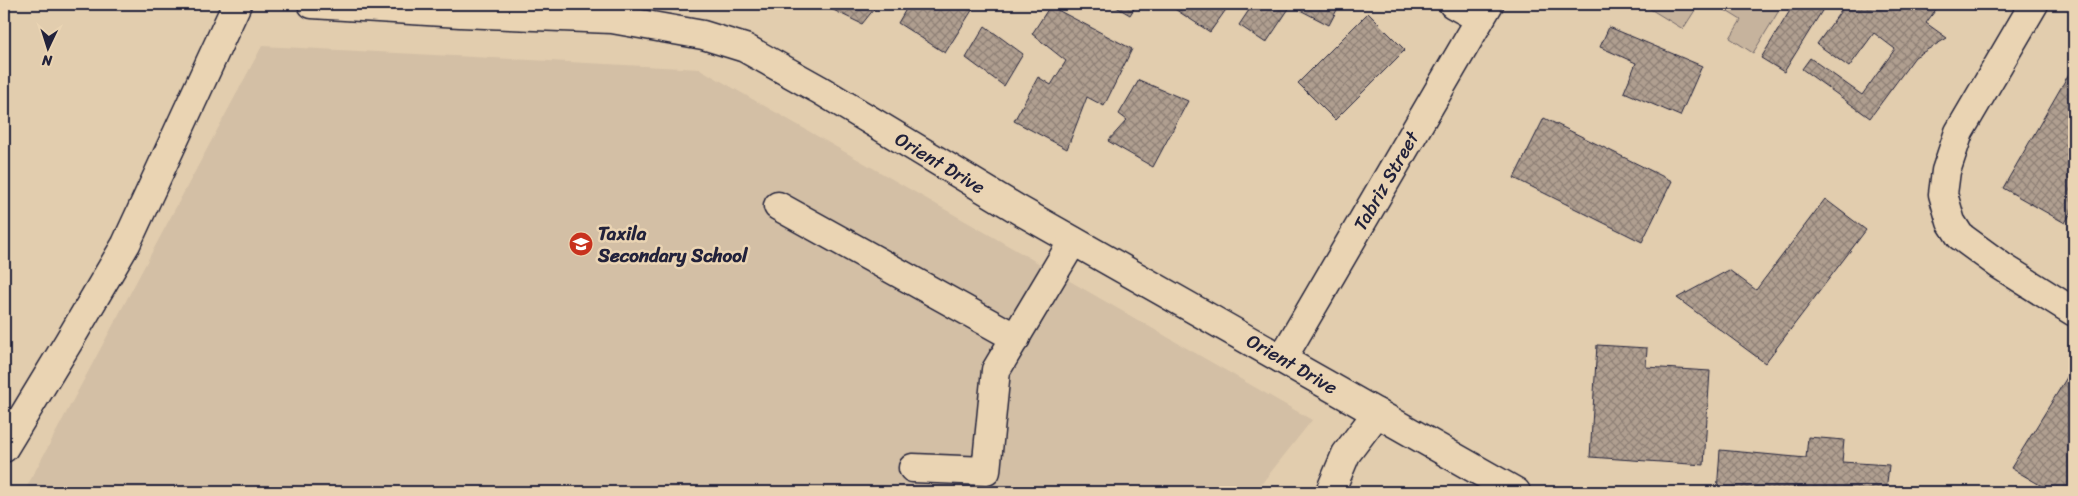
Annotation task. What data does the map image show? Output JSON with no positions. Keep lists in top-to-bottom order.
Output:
{
  "streets": {
    "street": ["Orient Drive", "Tabriz Street"]
  },
  "crossings": [
    ["Orient Drive", "Tabriz Street"]
  ],
  "places": {
    "school or university": ["Taxila Secondary School"]
  },
  "north": "bottom"
}
